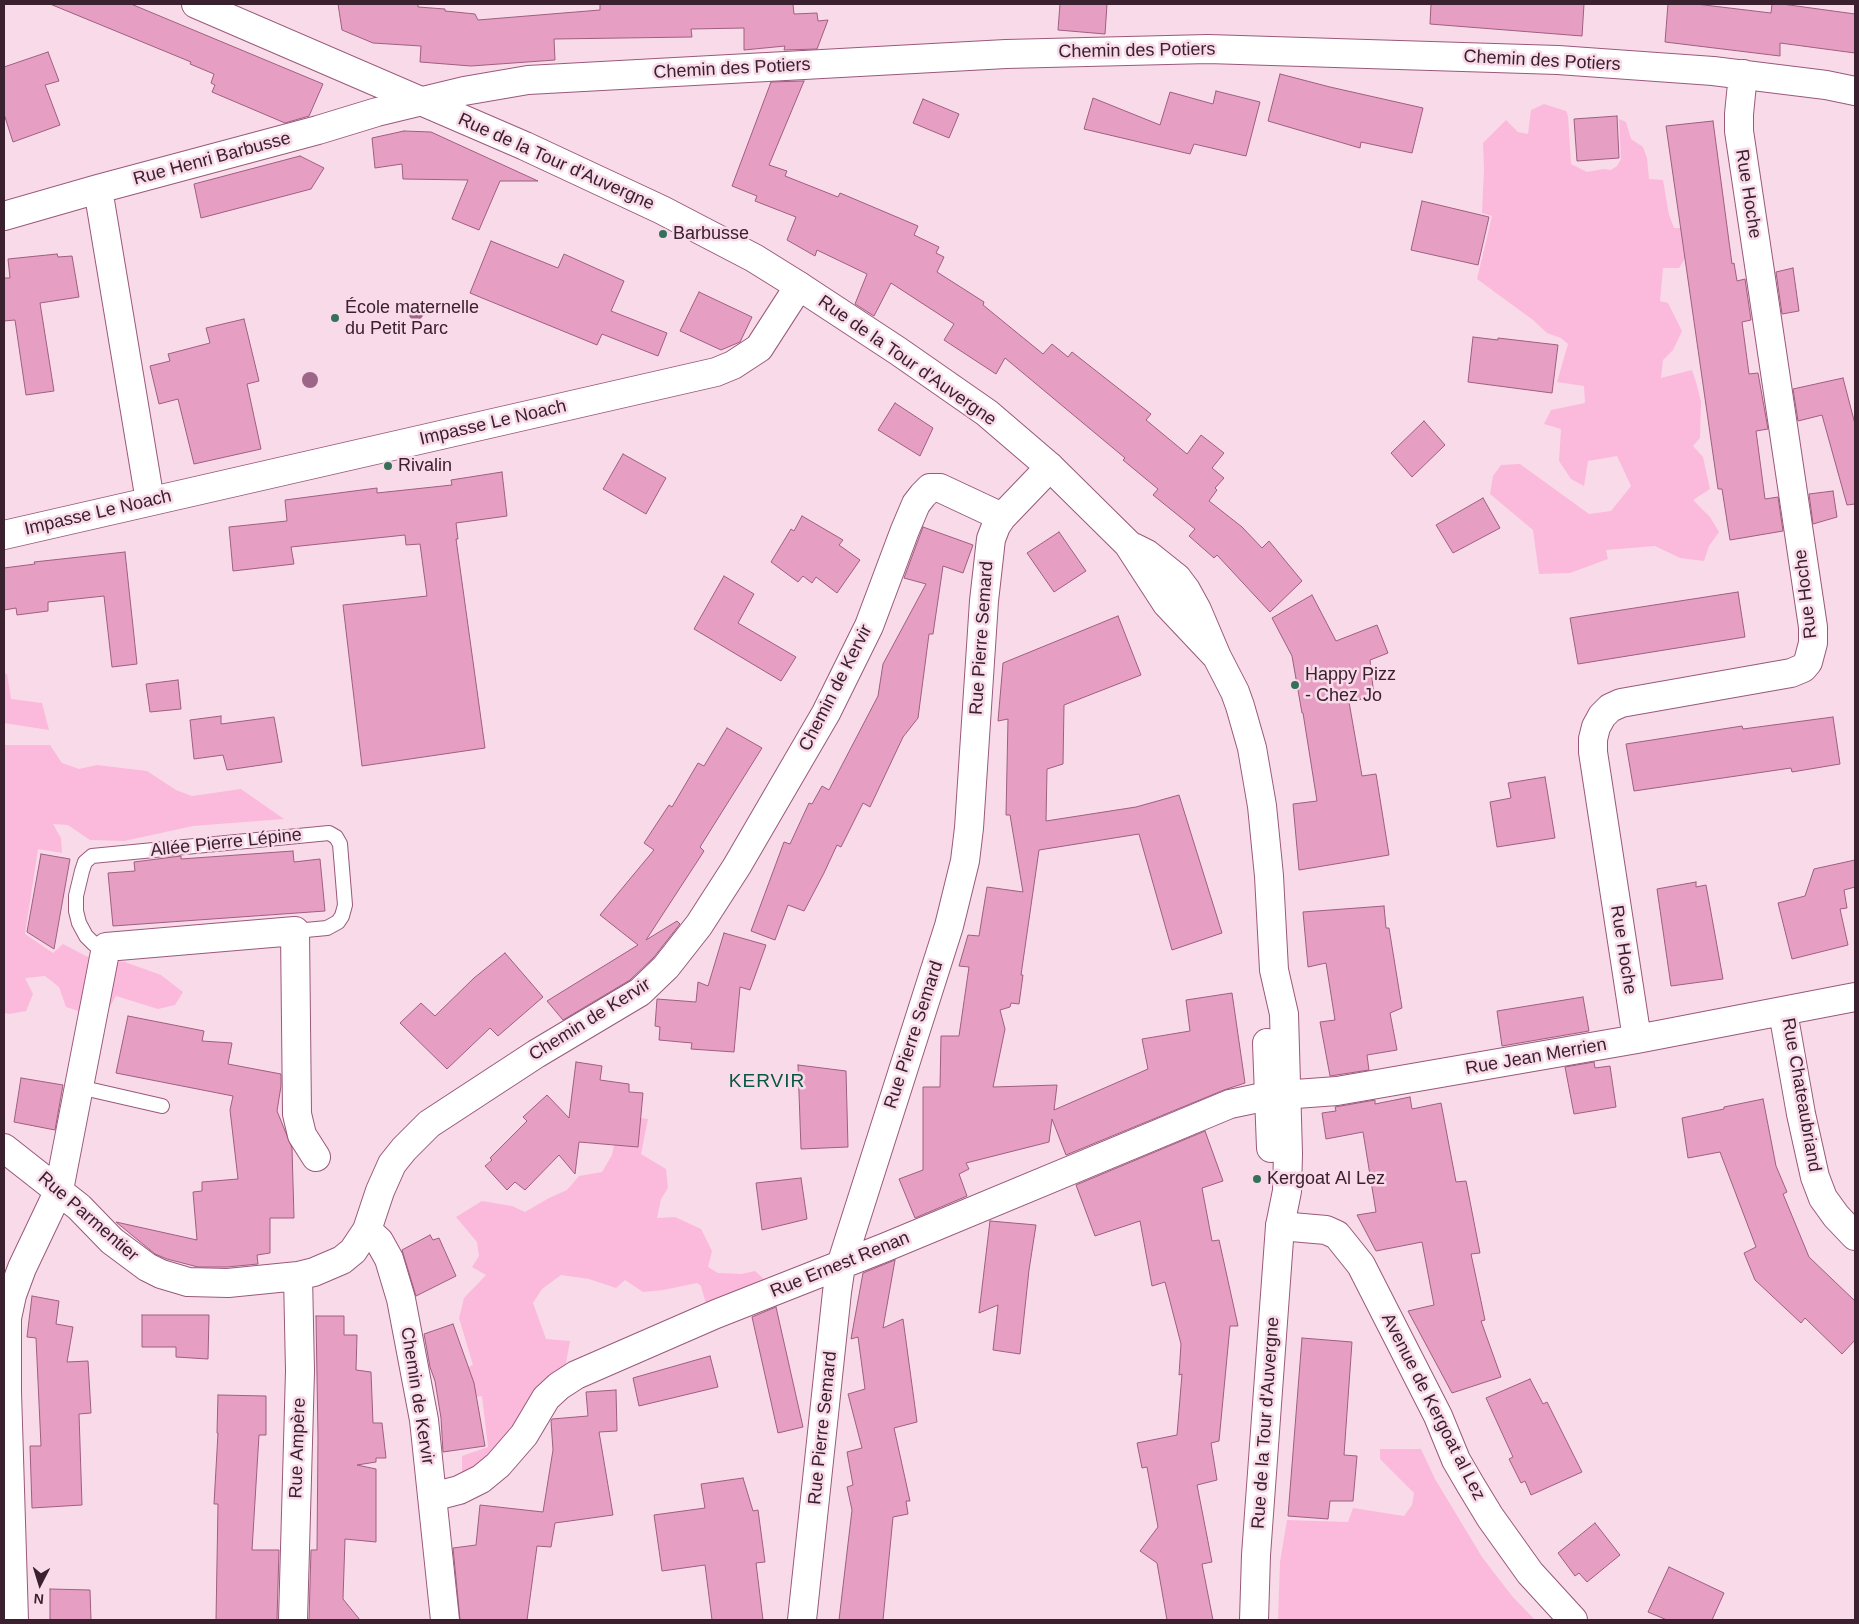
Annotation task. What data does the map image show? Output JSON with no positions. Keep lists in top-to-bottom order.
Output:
{
  "streets": {
    "street": [
      "Chemin des Potiers",
      "Rue Henri Barbusse",
      "Rue de la Tour d'Auvergne",
      "Rue Hoche",
      "Impasse Le Noach",
      "Rue Pierre Semard",
      "Chemin de Kervir",
      "Allée Pierre Lépine",
      "Rue Jean Merrien",
      "Rue Chateaubriand",
      "Rue Parmentier",
      "Rue Ernest Renan",
      "Avenue de Kergoat al Lez",
      "Rue Ampère"
    ]
  },
  "crossings": [
    ["Chemin des Potiers", "Rue Henri Barbusse"],
    ["Chemin des Potiers", "Rue de la Tour d'Auvergne"],
    ["Chemin des Potiers", "Rue Hoche"],
    ["Rue Henri Barbusse", "Rue de la Tour d'Auvergne"],
    ["Rue de la Tour d'Auvergne", "Impasse Le Noach"],
    ["Rue de la Tour d'Auvergne", "Rue Pierre Semard"],
    ["Rue de la Tour d'Auvergne", "Rue Jean Merrien"],
    ["Rue de la Tour d'Auvergne", "Rue Ernest Renan"],
    ["Rue de la Tour d'Auvergne", "Avenue de Kergoat al Lez"],
    ["Rue Hoche", "Rue Jean Merrien"],
    ["Rue Pierre Semard", "Chemin de Kervir"],
    ["Rue Pierre Semard", "Rue Ernest Renan"],
    ["Chemin de Kervir", "Rue Parmentier"],
    ["Chemin de Kervir", "Rue Ernest Renan"],
    ["Rue Jean Merrien", "Rue Chateaubriand"],
    ["Rue Jean Merrien", "Rue Ernest Renan"],
    ["Rue Parmentier", "Rue Ampère"]
  ],
  "districts": ["KERVIR"],
  "places": [
    "Barbusse",
    "École maternelle du Petit Parc",
    "Rivalin",
    "Happy Pizz - Chez Jo",
    "Kergoat Al Lez"
  ],
  "north": "bottom"
}
